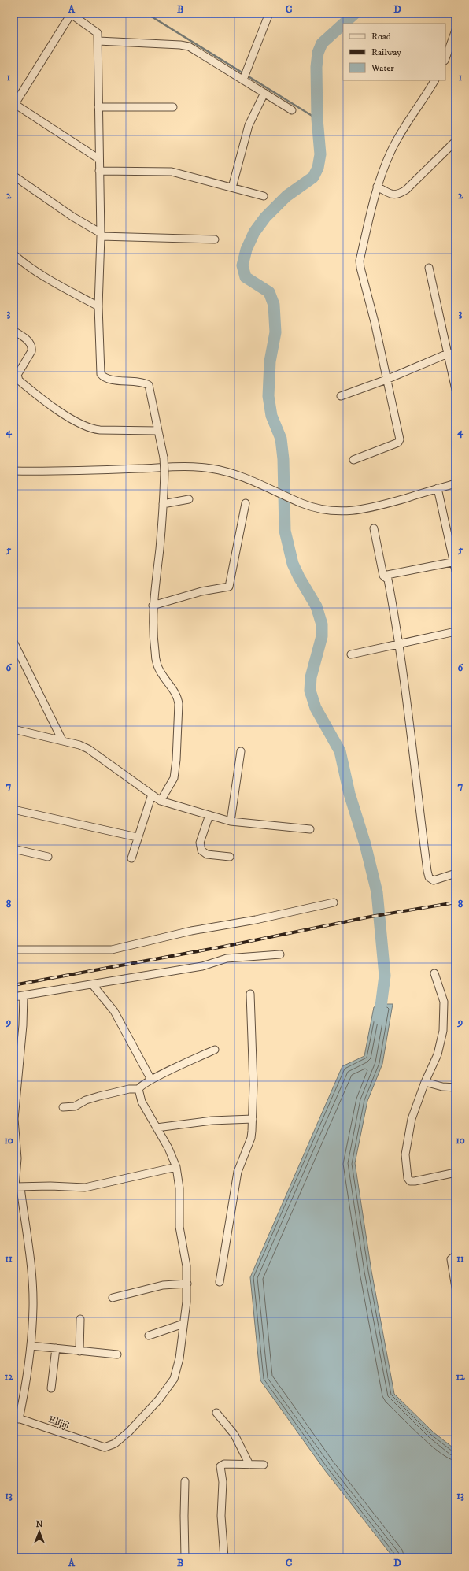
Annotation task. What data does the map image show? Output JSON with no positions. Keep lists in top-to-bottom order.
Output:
{
  "streets": {
    "street": ["Elijiji"]
  },
  "legend": ["Road", "Railway", "Water"],
  "north": "top",
  "grid": {
    "columns": [
      "A",
      "B",
      "C",
      "D"
    ],
    "rows": [
      "1",
      "2",
      "3",
      "4",
      "5",
      "6",
      "7",
      "8",
      "9",
      "10",
      "11",
      "12",
      "13"
    ]
  }
}
